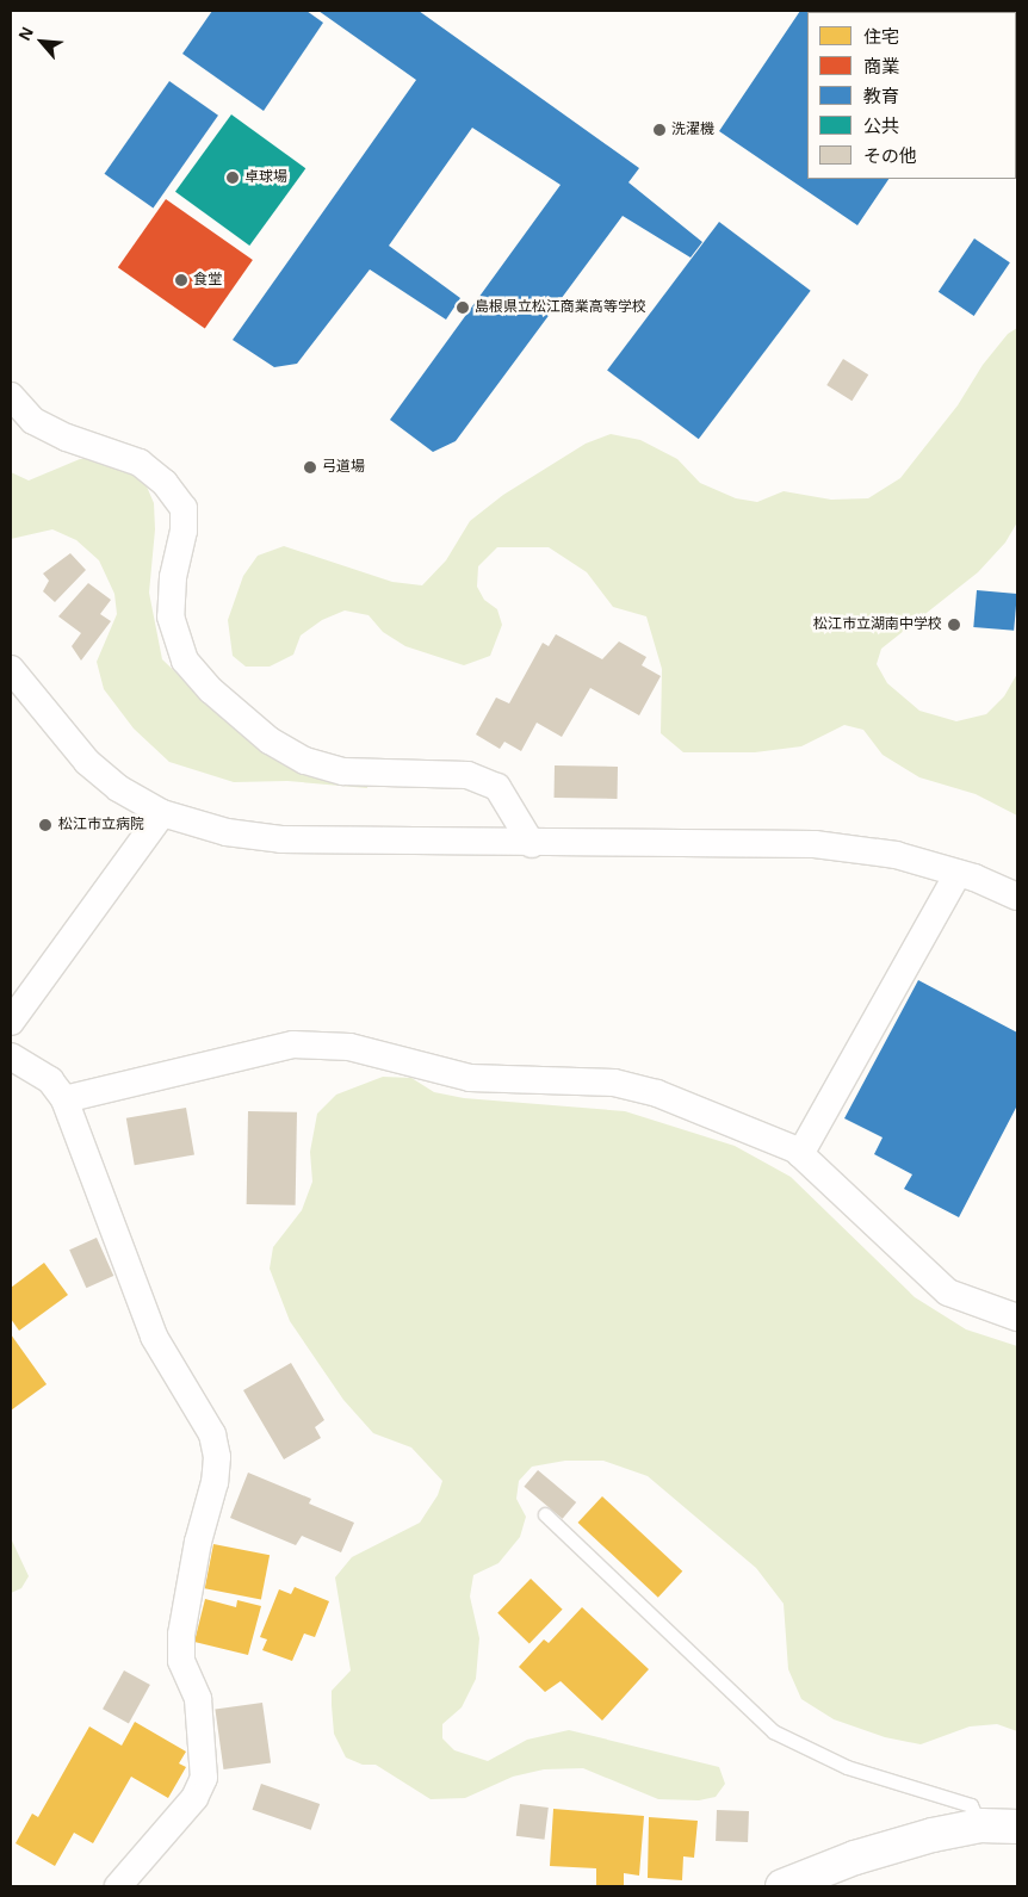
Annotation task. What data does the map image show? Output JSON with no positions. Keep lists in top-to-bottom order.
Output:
{
  "places": [
    "洗濯機",
    "卓球場",
    "食堂",
    "島根県立松江商業高等学校",
    "弓道場",
    "松江市立湖南中学校",
    "松江市立病院"
  ],
  "legend": [
    "住宅",
    "商業",
    "教育",
    "公共",
    "その他"
  ],
  "north": "top left"
}
